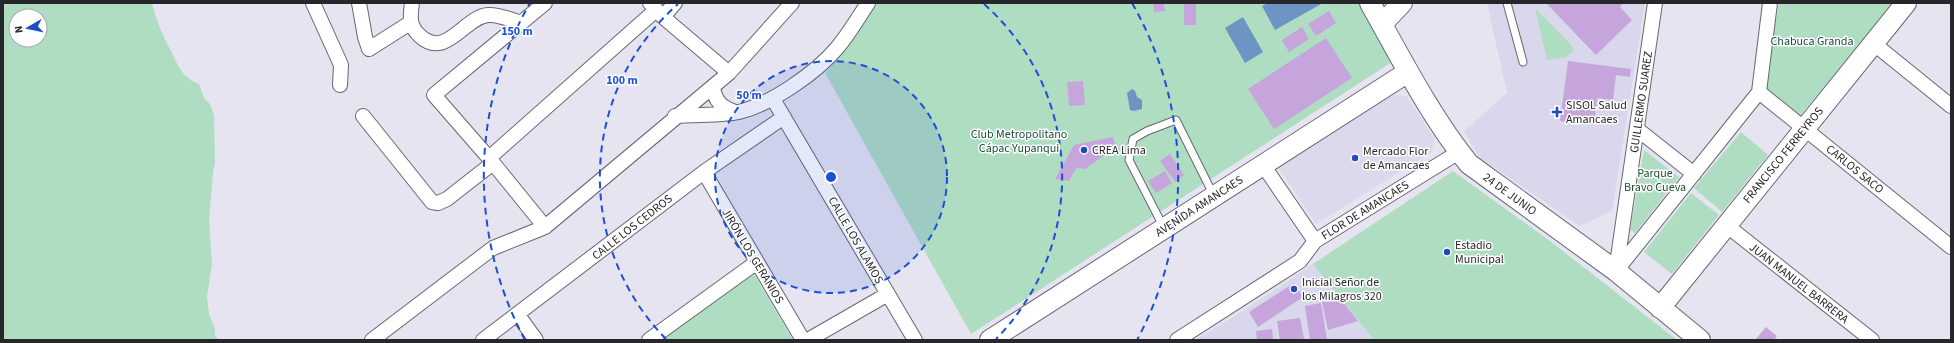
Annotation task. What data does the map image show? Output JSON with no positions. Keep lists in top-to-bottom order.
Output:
{
  "streets": {
    "street": [
      "GUILLERMO SUAREZ",
      "FRANCISCO FERREYROS",
      "CARLOS SACO",
      "24 DE JUNIO",
      "AVENIDA AMANCAES",
      "FLOR DE AMANCAES",
      "CALLE LOS CEDROS",
      "CALLE LOS ALAMOS",
      "JIRÓN LOS GERANIOS",
      "JUAN MANUEL BARRERA"
    ]
  },
  "crossings": [
    ["GUILLERMO SUAREZ", "24 DE JUNIO"],
    ["FRANCISCO FERREYROS", "CARLOS SACO"],
    ["FRANCISCO FERREYROS", "24 DE JUNIO"],
    ["FRANCISCO FERREYROS", "JUAN MANUEL BARRERA"],
    ["24 DE JUNIO", "AVENIDA AMANCAES"],
    ["24 DE JUNIO", "FLOR DE AMANCAES"],
    ["CALLE LOS CEDROS", "CALLE LOS ALAMOS"],
    ["CALLE LOS CEDROS", "JIRÓN LOS GERANIOS"]
  ],
  "parks": ["Chabuca Granda", "Club Metropolitano Cápac Yupanqui", "Parque Bravo Cueva"],
  "places": {
    "health": ["SISOL Salud Amancaes"],
    "other": [
      "CREA Lima",
      "Mercado Flor de Amancaes",
      "Estadio Municipal",
      "Inicial Señor de los Milagros 320"
    ]
  },
  "north": "left",
  "rings": ["150 m", "100 m", "50 m"]
}
